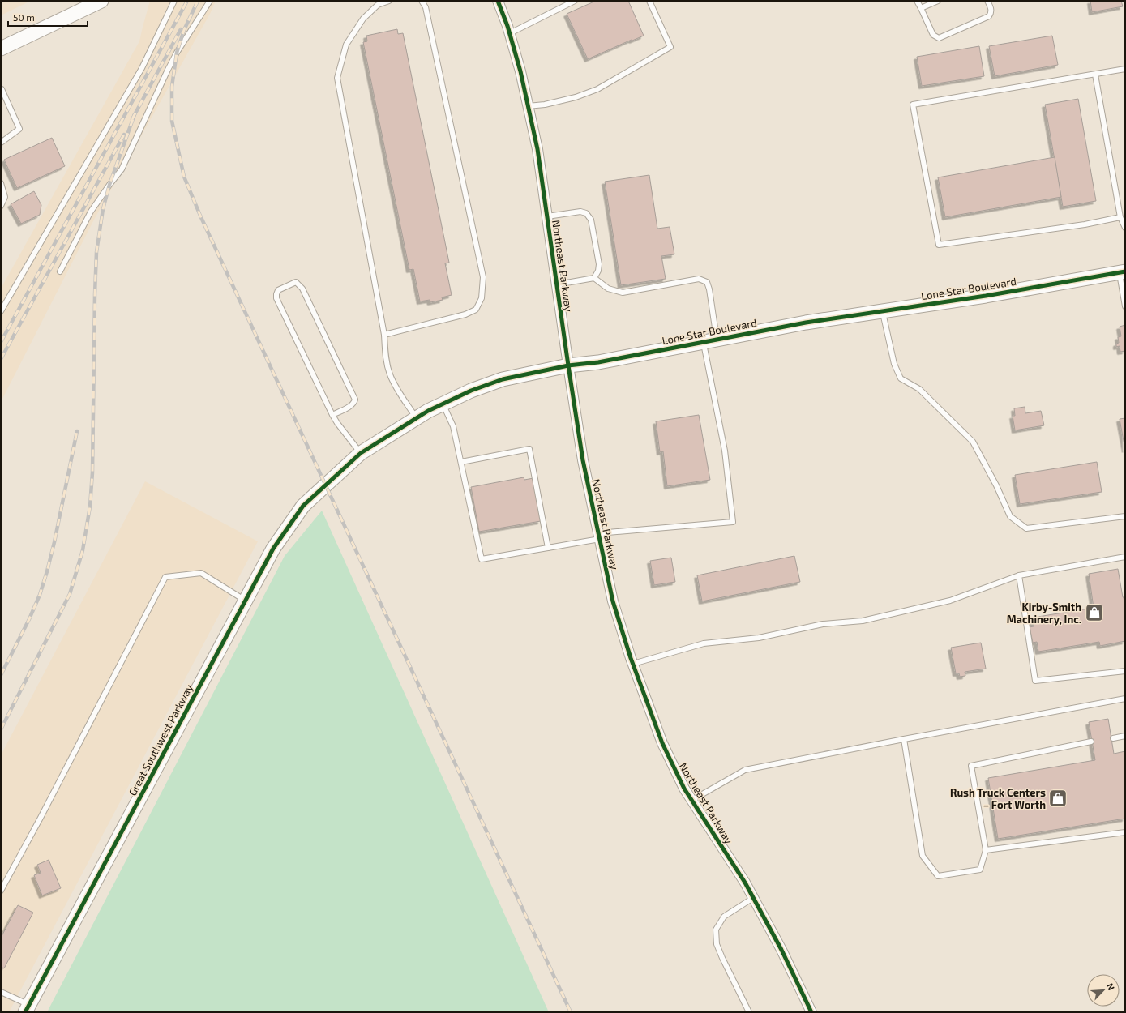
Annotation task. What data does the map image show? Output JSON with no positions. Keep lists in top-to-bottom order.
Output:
{
  "streets": {
    "street": ["Northeast Parkway", "Lone Star Boulevard", "Great Southwest Parkway"]
  },
  "crossings": [
    ["Northeast Parkway", "Lone Star Boulevard"],
    ["Lone Star Boulevard", "Great Southwest Parkway"]
  ],
  "places": {
    "shop": ["Kirby-Smith Machinery, Inc.", "Rush Truck Centers – Fort Worth"]
  },
  "scale_bar": "50 m",
  "north": "top right"
}
